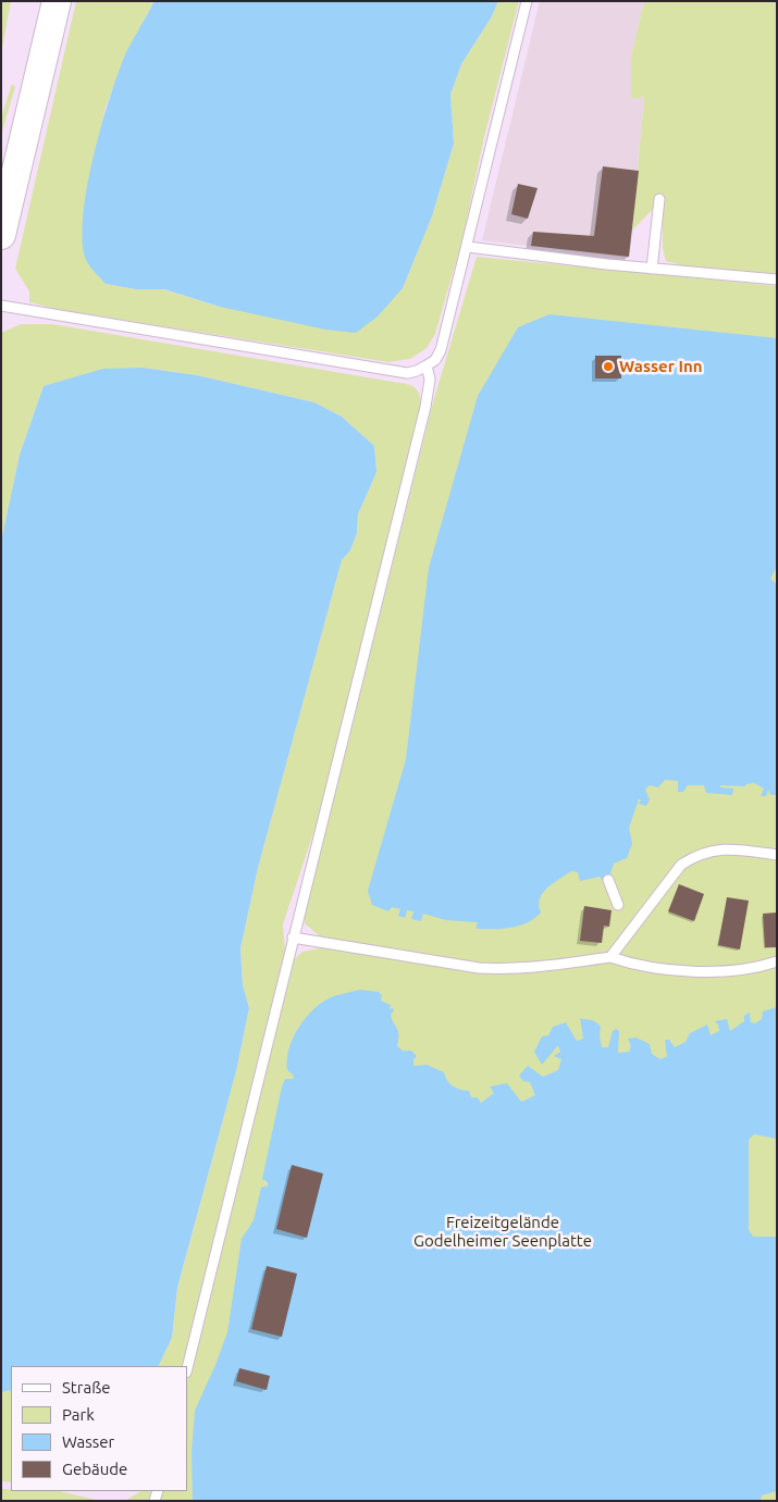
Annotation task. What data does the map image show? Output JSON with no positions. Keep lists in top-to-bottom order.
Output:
{
  "parks": ["Freizeitgelände Godelheimer Seenplatte"],
  "places": ["Wasser Inn"],
  "legend": [
    "Straße",
    "Park",
    "Wasser",
    "Gebäude"
  ]
}
